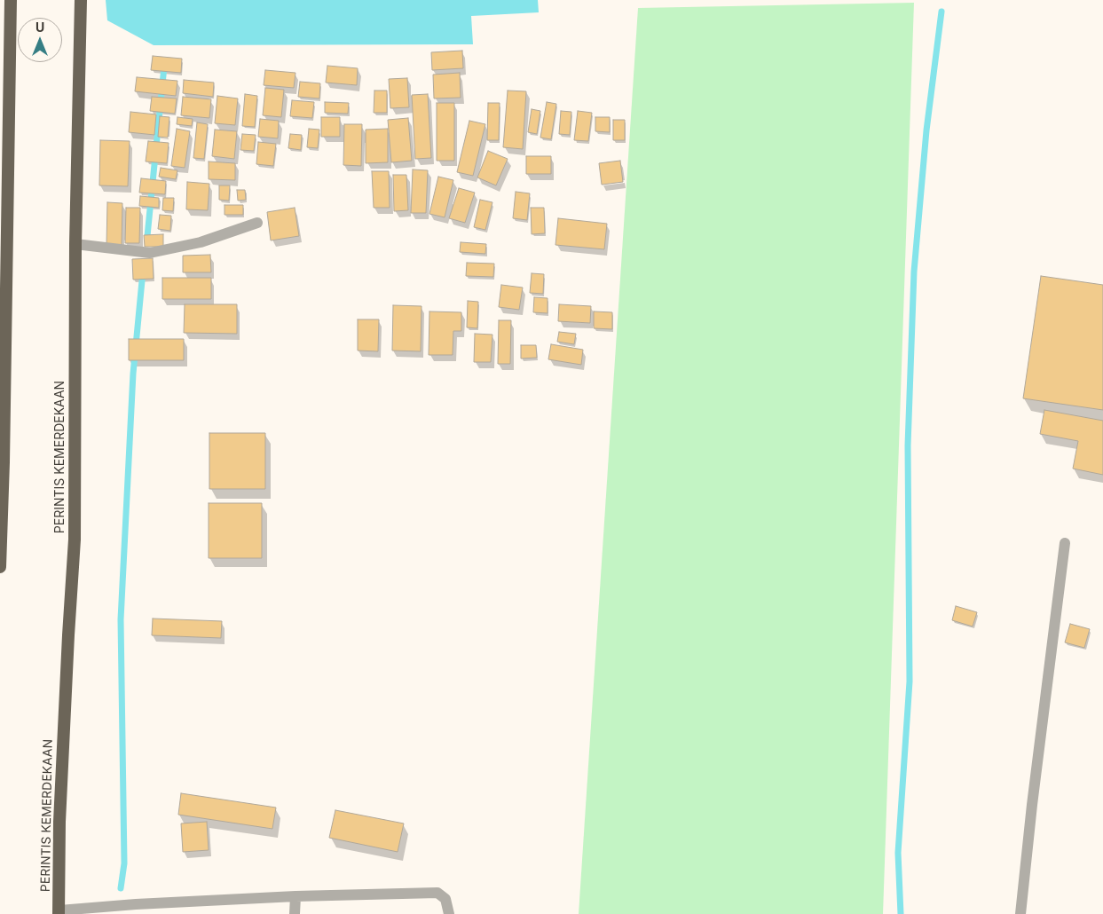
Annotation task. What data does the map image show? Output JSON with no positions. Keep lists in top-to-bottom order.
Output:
{
  "streets": {
    "highway": ["PERINTIS KEMERDEKAAN"]
  },
  "north": "top"
}
